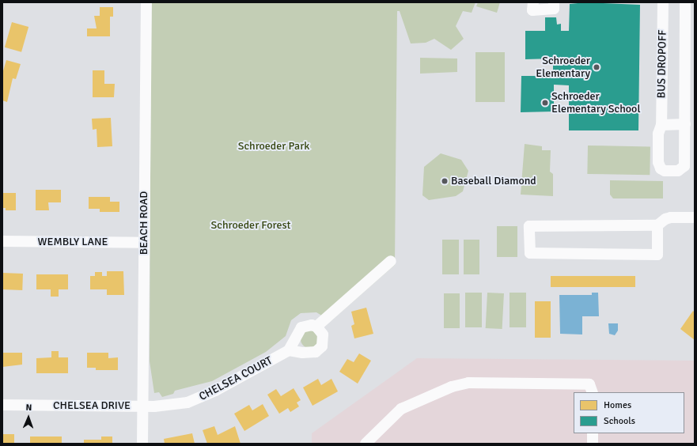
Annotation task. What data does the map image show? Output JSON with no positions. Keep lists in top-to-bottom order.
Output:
{
  "streets": {
    "street": [
      "BUS DROPOFF",
      "BEACH ROAD",
      "WEMBLY LANE",
      "CHELSEA COURT",
      "CHELSEA DRIVE"
    ]
  },
  "crossings": [
    ["BEACH ROAD", "WEMBLY LANE"],
    ["BEACH ROAD", "CHELSEA COURT"],
    ["BEACH ROAD", "CHELSEA DRIVE"],
    ["CHELSEA COURT", "CHELSEA DRIVE"]
  ],
  "parks": ["Schroeder Park", "Schroeder Forest"],
  "places": ["Schroeder Elementary", "Schroeder Elementary School", "Baseball Diamond"],
  "legend": ["Homes", "Schools"],
  "north": "top"
}
